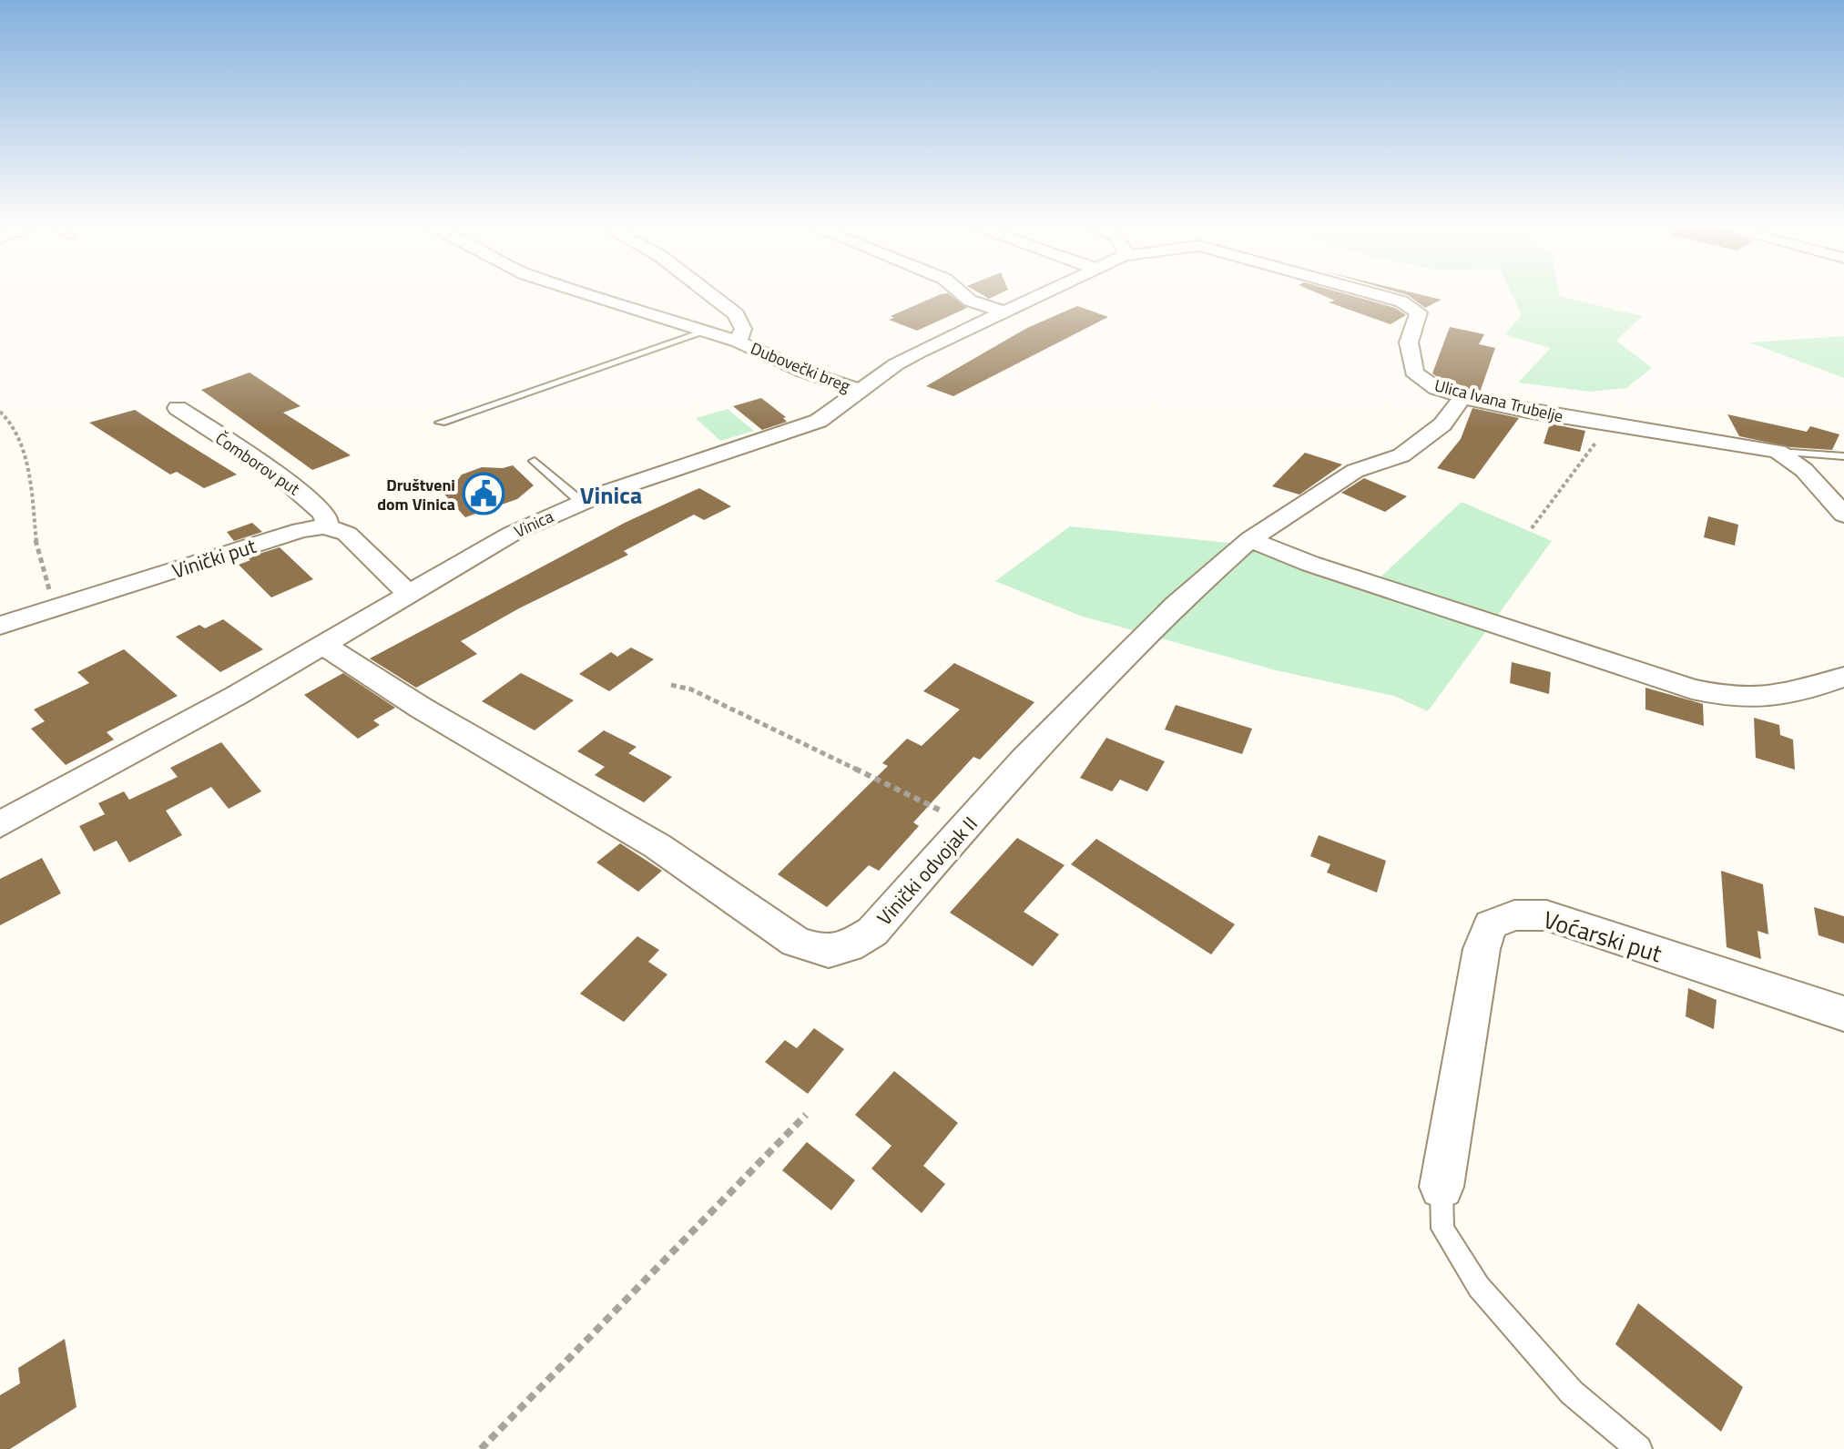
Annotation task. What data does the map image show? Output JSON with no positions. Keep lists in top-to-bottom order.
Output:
{
  "streets": {
    "street": [
      "Dubovečki breg",
      "Ulica Ivana Trubelje",
      "Čomborov put",
      "Vinica",
      "Vinički put",
      "Vinički odvojak II",
      "Voćarski put"
    ]
  },
  "crossings": [
    ["Dubovečki breg", "Vinica"],
    ["Ulica Ivana Trubelje", "Vinički odvojak II"],
    ["Čomborov put", "Vinički put"],
    ["Vinica", "Vinički odvojak II"]
  ],
  "districts": ["Vinica"],
  "places": {
    "public building": ["Društveni dom Vinica"]
  }
}
